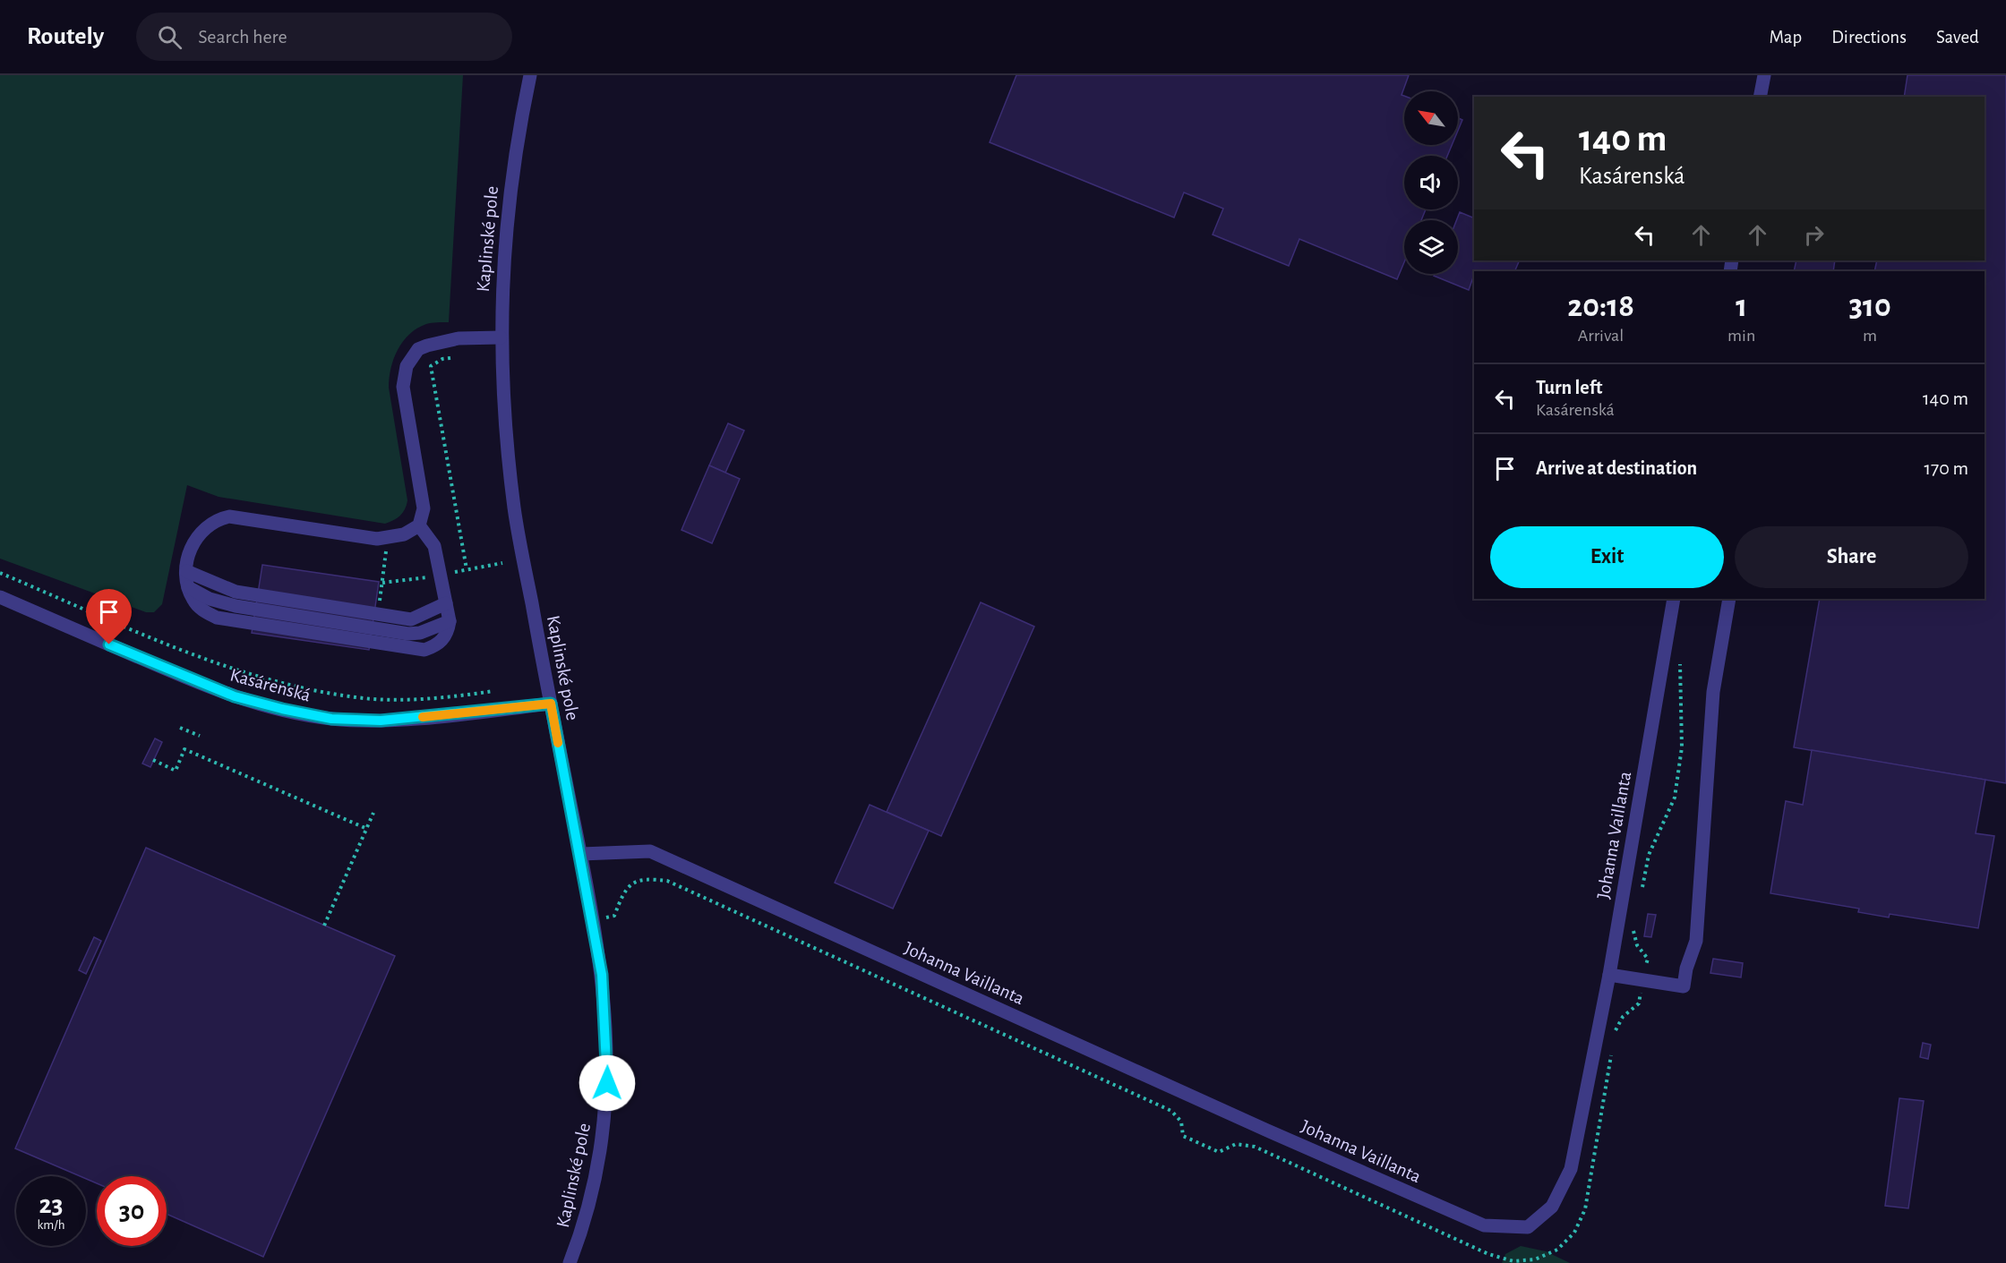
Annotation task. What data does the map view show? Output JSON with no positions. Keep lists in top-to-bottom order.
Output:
{
  "streets": {
    "street": ["Kaplinské pole", "Kasárenská", "Johanna Vaillanta"]
  },
  "crossings": [
    ["Kaplinské pole", "Kasárenská"],
    ["Kaplinské pole", "Johanna Vaillanta"]
  ],
  "north": "top left",
  "page": {
    "header": "Routely",
    "search": "Search here",
    "nav": ["Map", "Directions", "Saved"],
    "turn": ["140 m", "Kasárenská"],
    "eta": [
      "20:18",
      "Arrival",
      "1",
      "min",
      "310",
      "m"
    ],
    "list": [
      {
        "name": "Turn left",
        "note": "Kasárenská",
        "value": "140 m"
      },
      {
        "name": "Arrive at destination",
        "value": "170 m"
      }
    ],
    "buttons": ["Exit", "Share"],
    "speed": "23 km/h",
    "limit": "30"
  }
}
